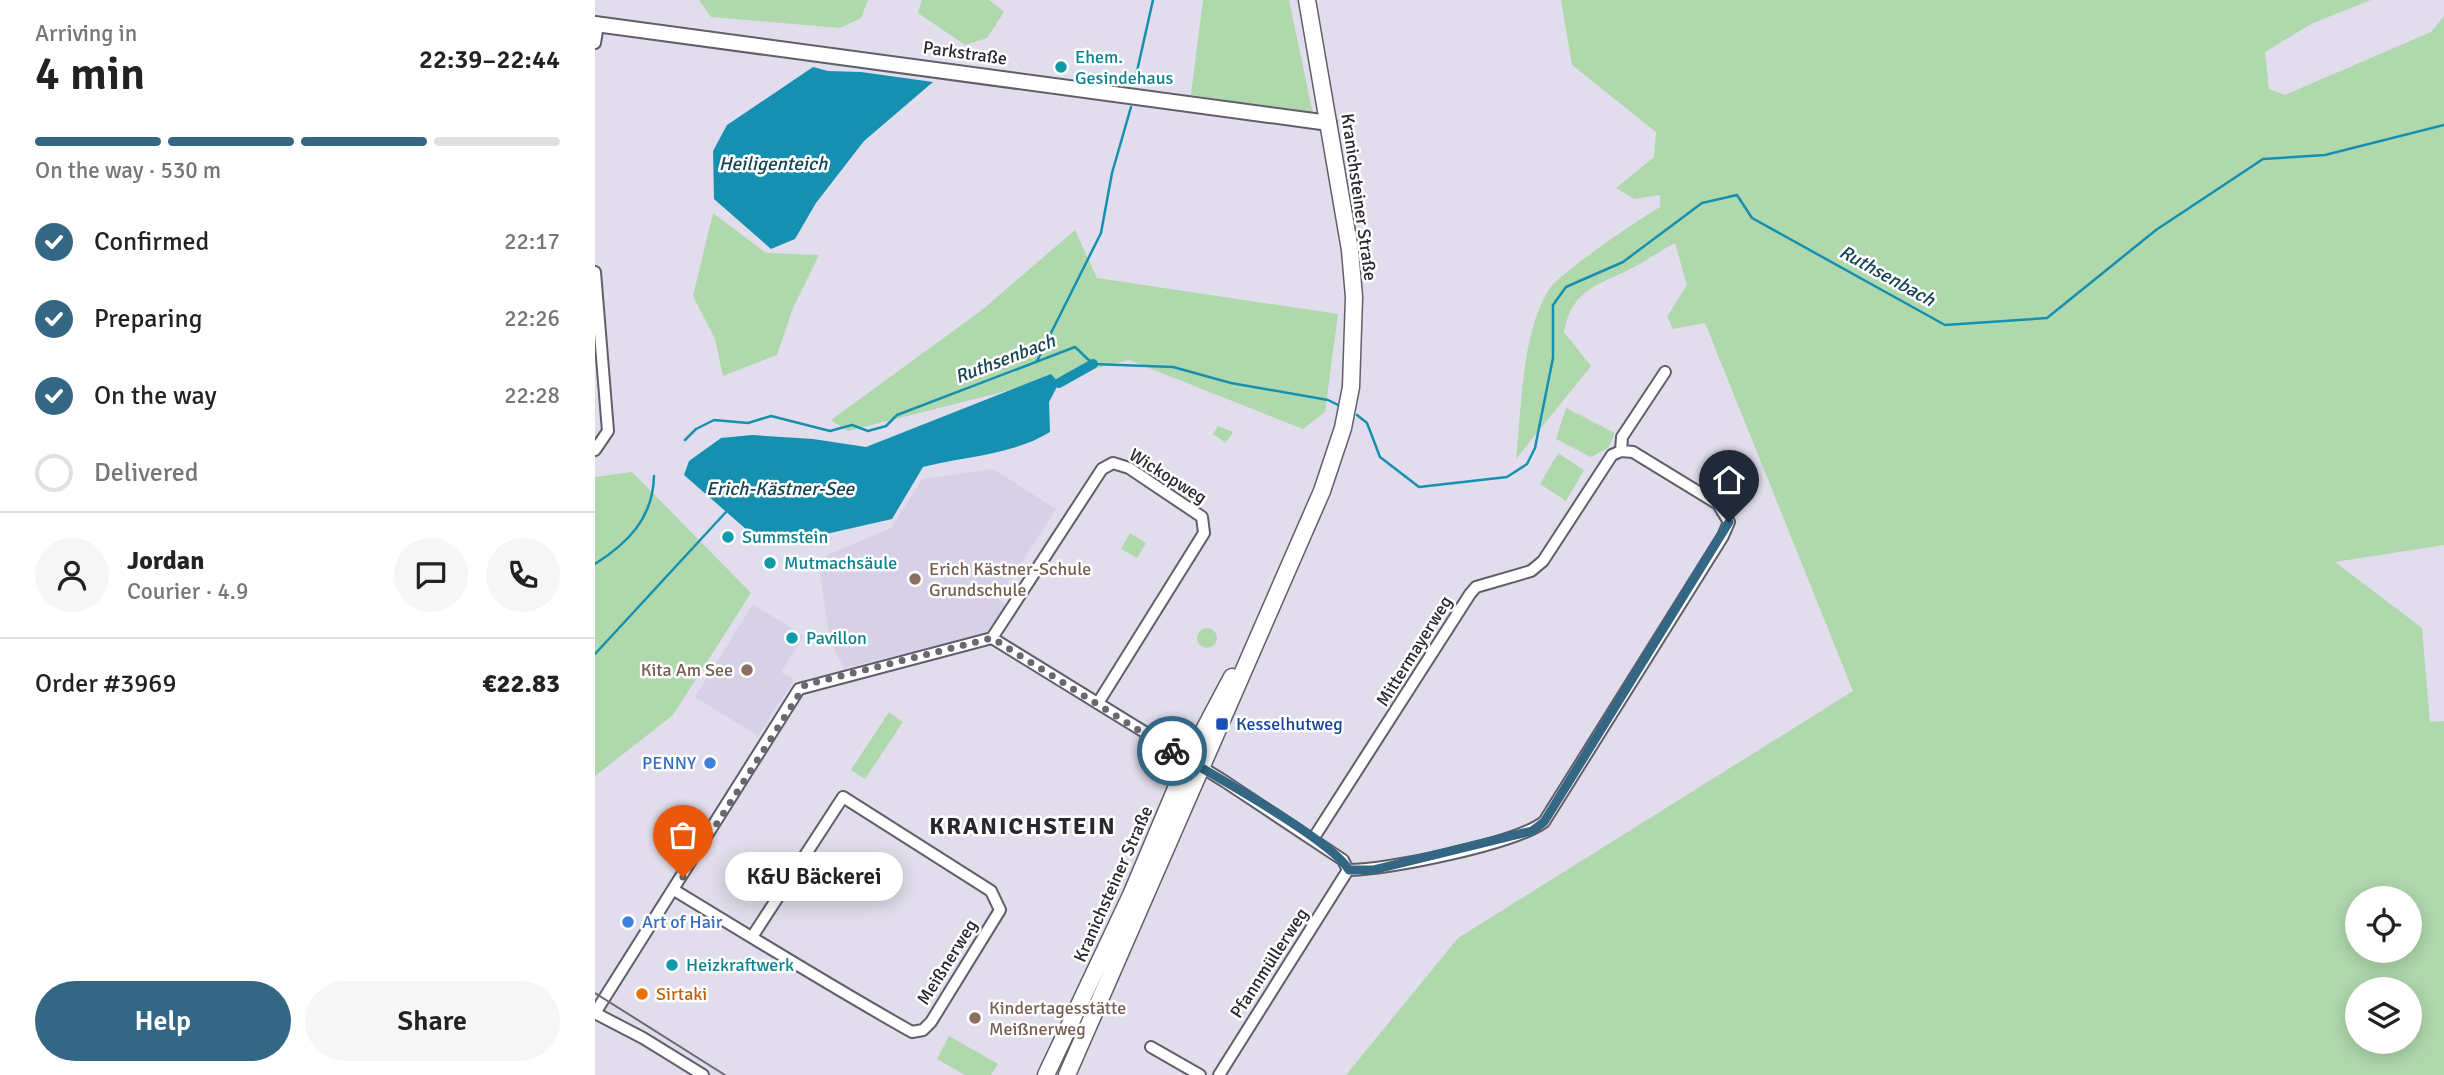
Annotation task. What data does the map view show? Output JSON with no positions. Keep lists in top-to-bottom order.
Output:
{
  "streets": {
    "main road": ["Kranichsteiner Straße"],
    "street": [
      "Parkstraße",
      "Wickopweg",
      "Mittermayerweg",
      "Meißnerweg",
      "Pfannmüllerweg"
    ]
  },
  "crossings": [
    ["Parkstraße", "Kranichsteiner Straße"]
  ],
  "districts": ["KRANICHSTEIN"],
  "water": ["Heiligenteich", "Ruthsenbach", "Erich-Kästner-See"],
  "places": {
    "other": [
      "Ehem. Gesindehaus",
      "Summstein",
      "Mutmachsäule",
      "Erich Kästner-Schule Grundschule",
      "Pavillon",
      "Kita Am See",
      "PENNY",
      "K&U Bäckerei",
      "Art of Hair",
      "Heizkraftwerk",
      "Sirtaki",
      "Kindertagesstätte Meißnerweg"
    ],
    "transit": ["Kesselhutweg"]
  },
  "page": {
    "heading": ["4 min", "Arriving in", "22:39–22:44"],
    "panel": [
      "Jordan",
      "Courier · 4.9",
      "Order #3969",
      "€22.83"
    ],
    "bar": "On the way · 530 m",
    "list": [
      ["Confirmed", "22:17"],
      ["Preparing", "22:26"],
      ["On the way", "22:28"],
      "Delivered"
    ],
    "bubble": "K&U Bäckerei",
    "buttons": ["Help", "Share"]
  }
}
